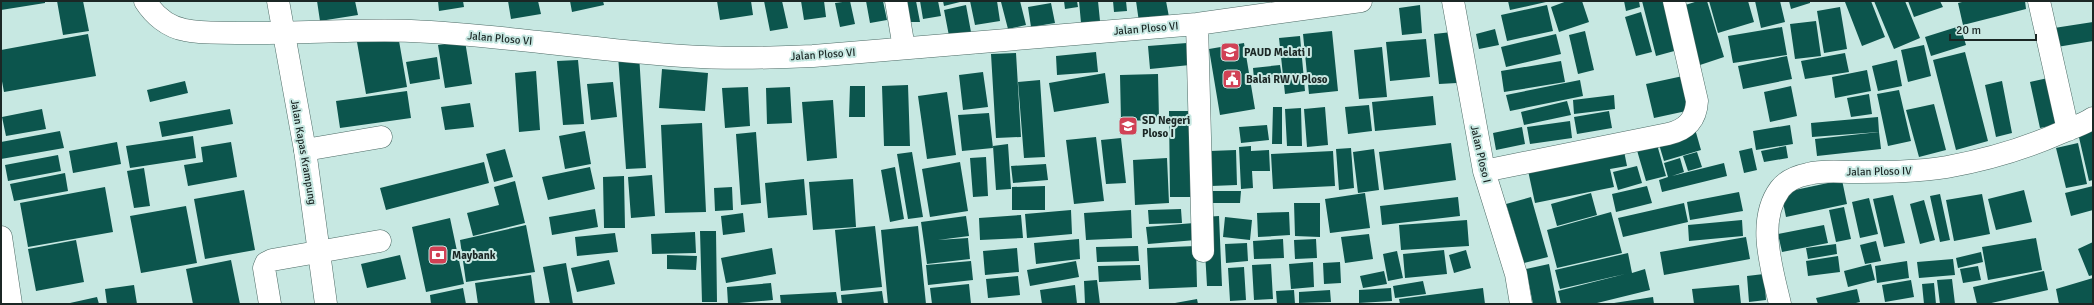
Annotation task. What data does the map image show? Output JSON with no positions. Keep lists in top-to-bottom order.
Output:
{
  "streets": {
    "street": [
      "Jalan Ploso VI",
      "Jalan Kapas Krampung",
      "Jalan Ploso I",
      "Jalan Ploso IV"
    ]
  },
  "crossings": [
    ["Jalan Ploso VI", "Jalan Kapas Krampung"]
  ],
  "places": {
    "school or university": ["PAUD Melati I", "SD Negeri Ploso I"],
    "public building": ["Balai RW V Ploso"],
    "bank": ["Maybank"]
  },
  "scale_bar": "20 m"
}
